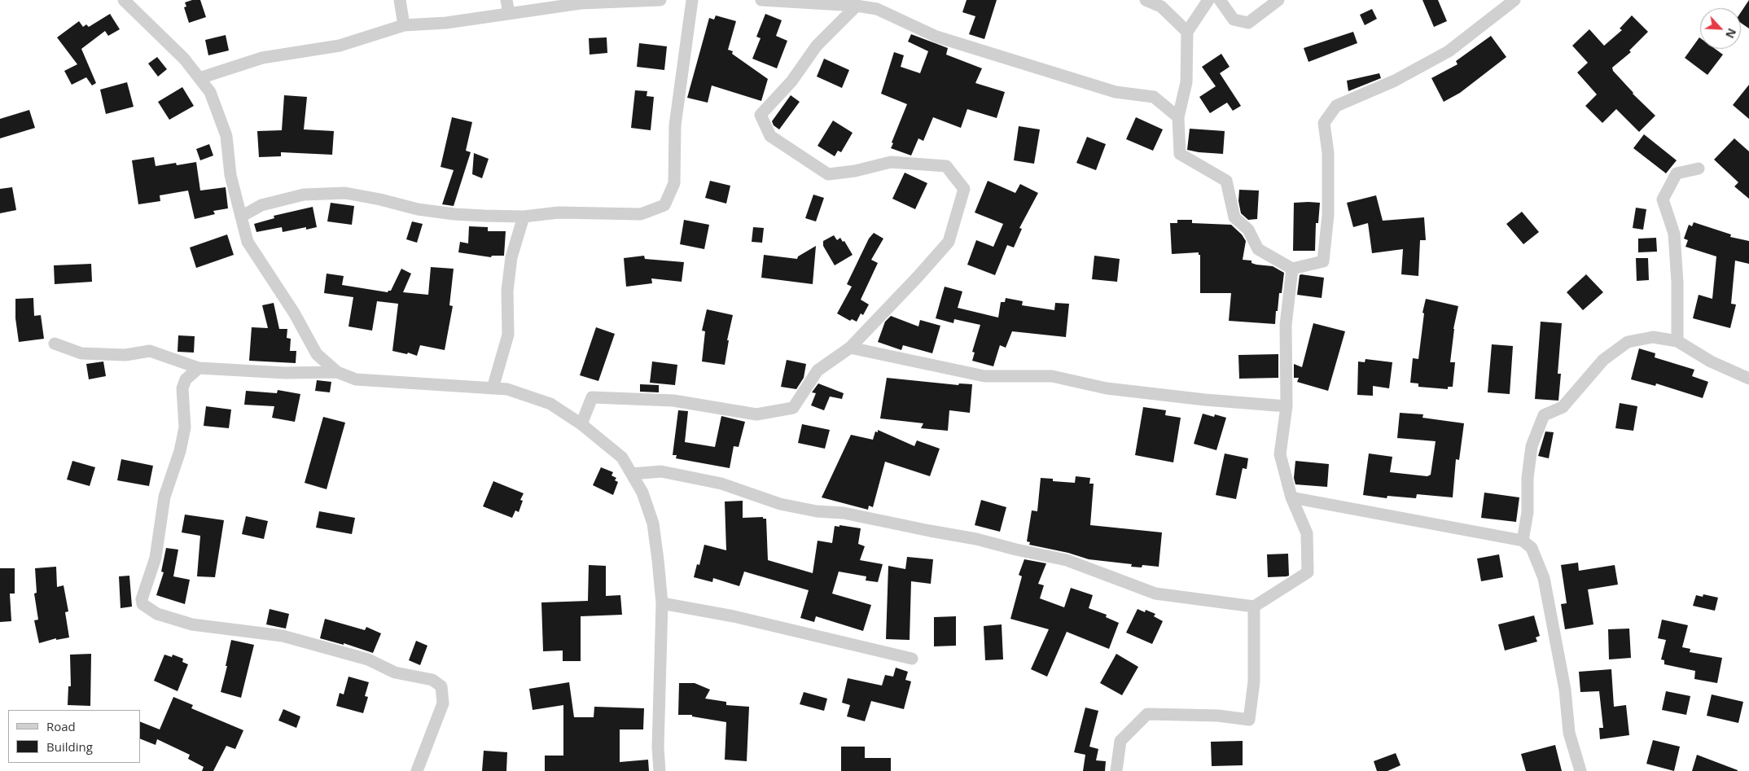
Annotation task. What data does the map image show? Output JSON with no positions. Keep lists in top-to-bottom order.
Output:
{
  "legend": ["Road", "Building"],
  "north": "bottom right"
}
